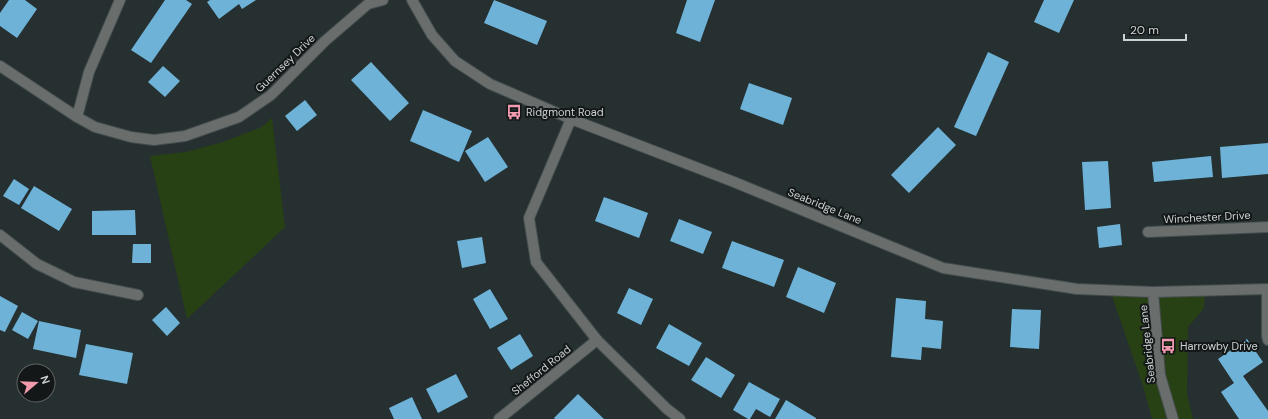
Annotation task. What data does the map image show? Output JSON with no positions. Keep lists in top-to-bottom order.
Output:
{
  "streets": {
    "street": [
      "Guernsey Drive",
      "Seabridge Lane",
      "Winchester Drive",
      "Shefford Road"
    ]
  },
  "places": {
    "bus stop": ["Ridgmont Road", "Harrowby Drive"]
  },
  "scale_bar": "20 m",
  "north": "right"
}
